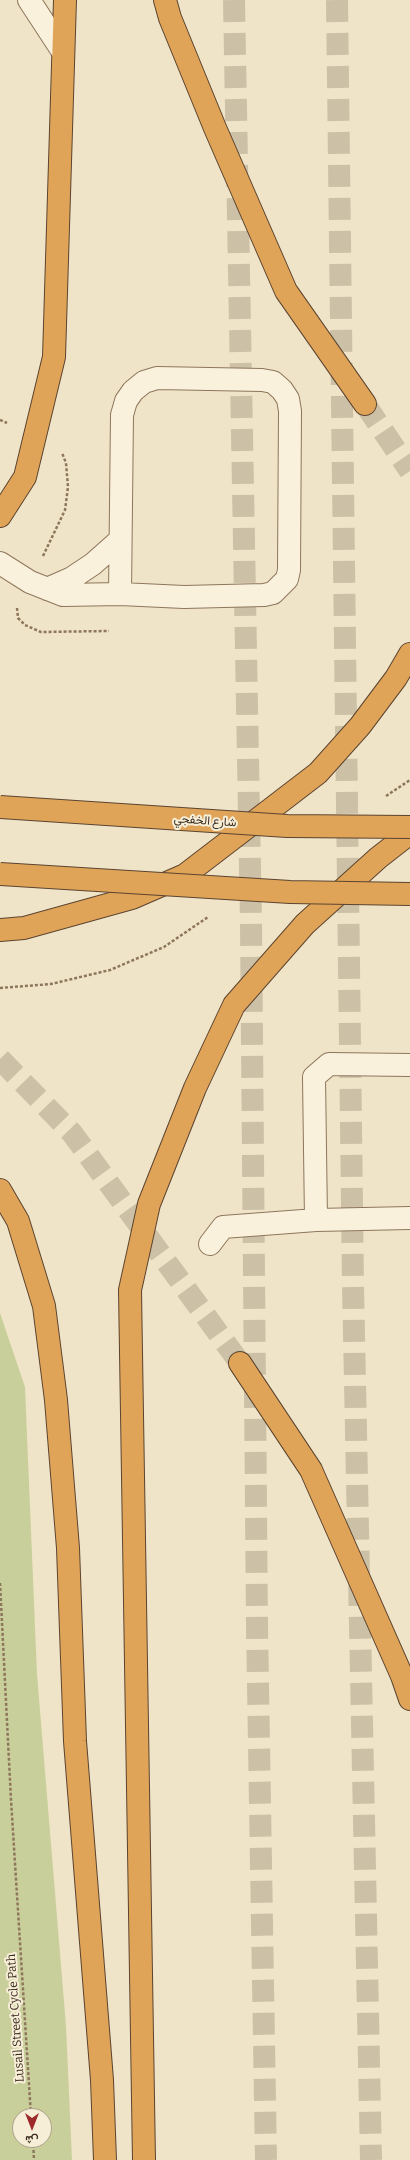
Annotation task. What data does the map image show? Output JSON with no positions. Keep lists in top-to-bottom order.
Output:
{
  "streets": {
    "highway": ["شارع الخفجي"],
    "path": ["Lusail Street Cycle Path"]
  },
  "north": "bottom"
}
